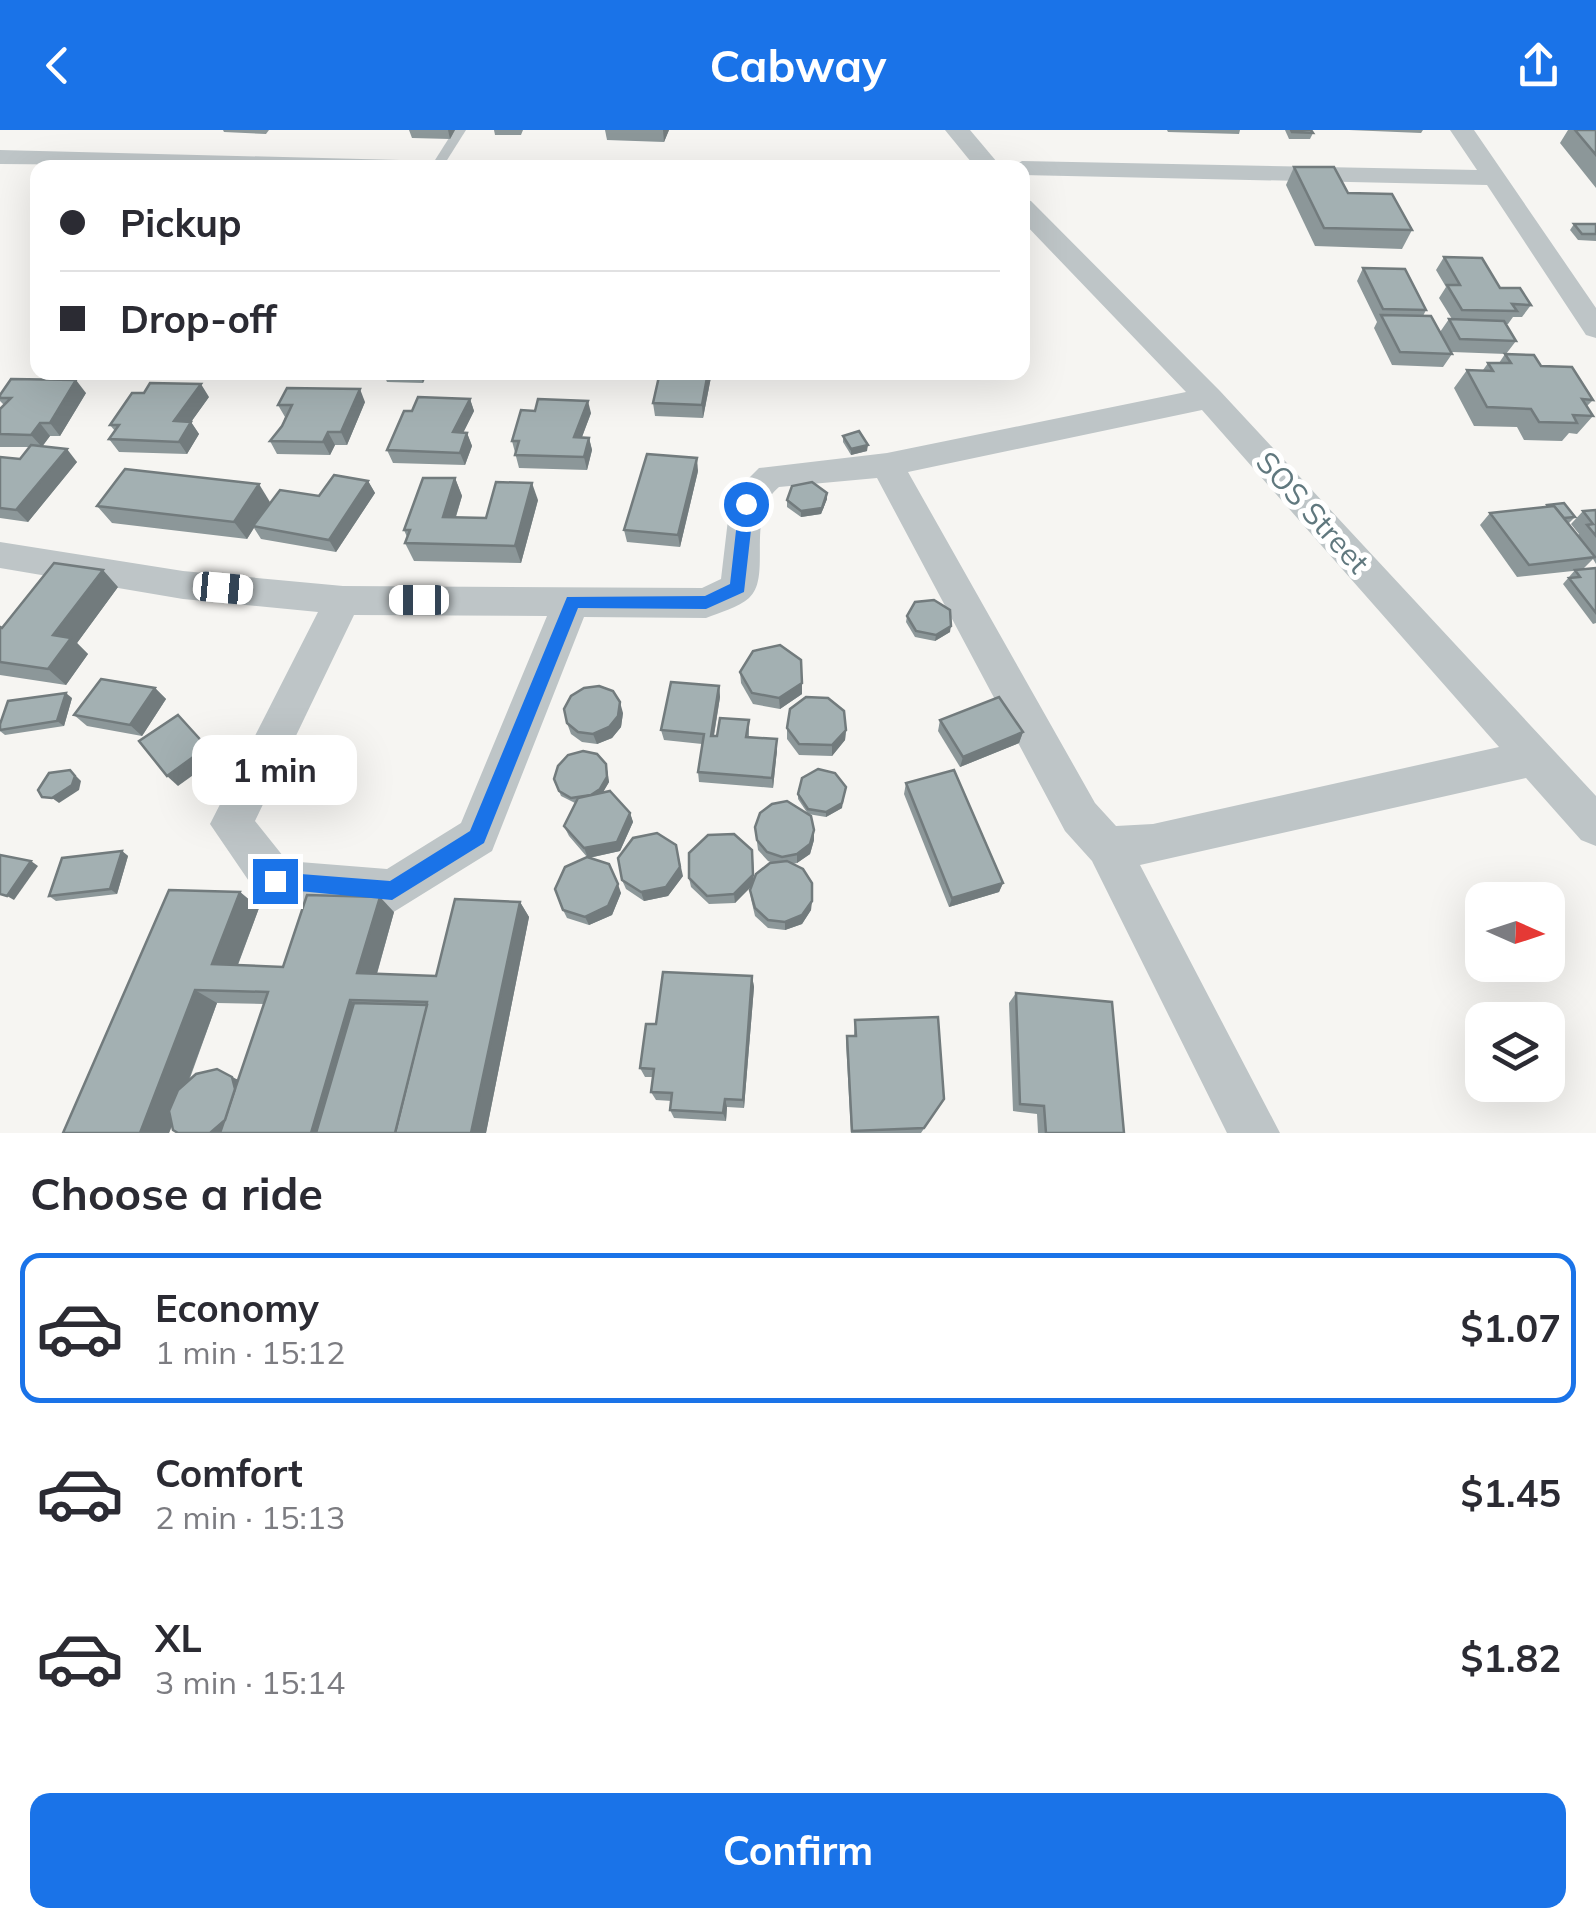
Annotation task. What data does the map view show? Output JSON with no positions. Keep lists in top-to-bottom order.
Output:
{
  "streets": {
    "street": ["SOS Street"]
  },
  "north": "right",
  "page": {
    "header": "Cabway",
    "banner": ["Pickup", "Drop-off"],
    "bubble": "1 min",
    "heading": "Choose a ride",
    "list": [
      {
        "name": "Economy",
        "note": "1 min · 15:12",
        "value": "$1.07"
      },
      {
        "name": "Comfort",
        "note": "2 min · 15:13",
        "value": "$1.45"
      },
      {
        "name": "XL",
        "note": "3 min · 15:14",
        "value": "$1.82"
      }
    ],
    "buttons": "Confirm"
  }
}
